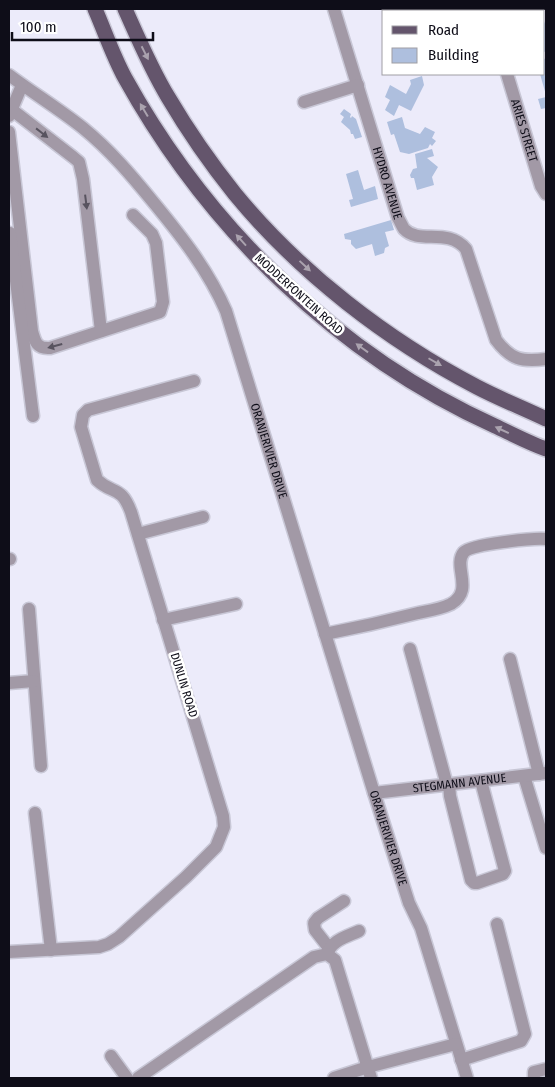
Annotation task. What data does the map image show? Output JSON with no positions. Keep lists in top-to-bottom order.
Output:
{
  "streets": {
    "main road": ["MODDERFONTEIN ROAD"],
    "street": [
      "ARIES STREET",
      "HYDRO AVENUE",
      "ORANJERIVIER DRIVE",
      "DUNLIN ROAD",
      "STEGMANN AVENUE"
    ]
  },
  "crossings": [
    ["ORANJERIVIER DRIVE", "STEGMANN AVENUE"]
  ],
  "legend": ["Road", "Building"],
  "scale_bar": "100 m"
}
